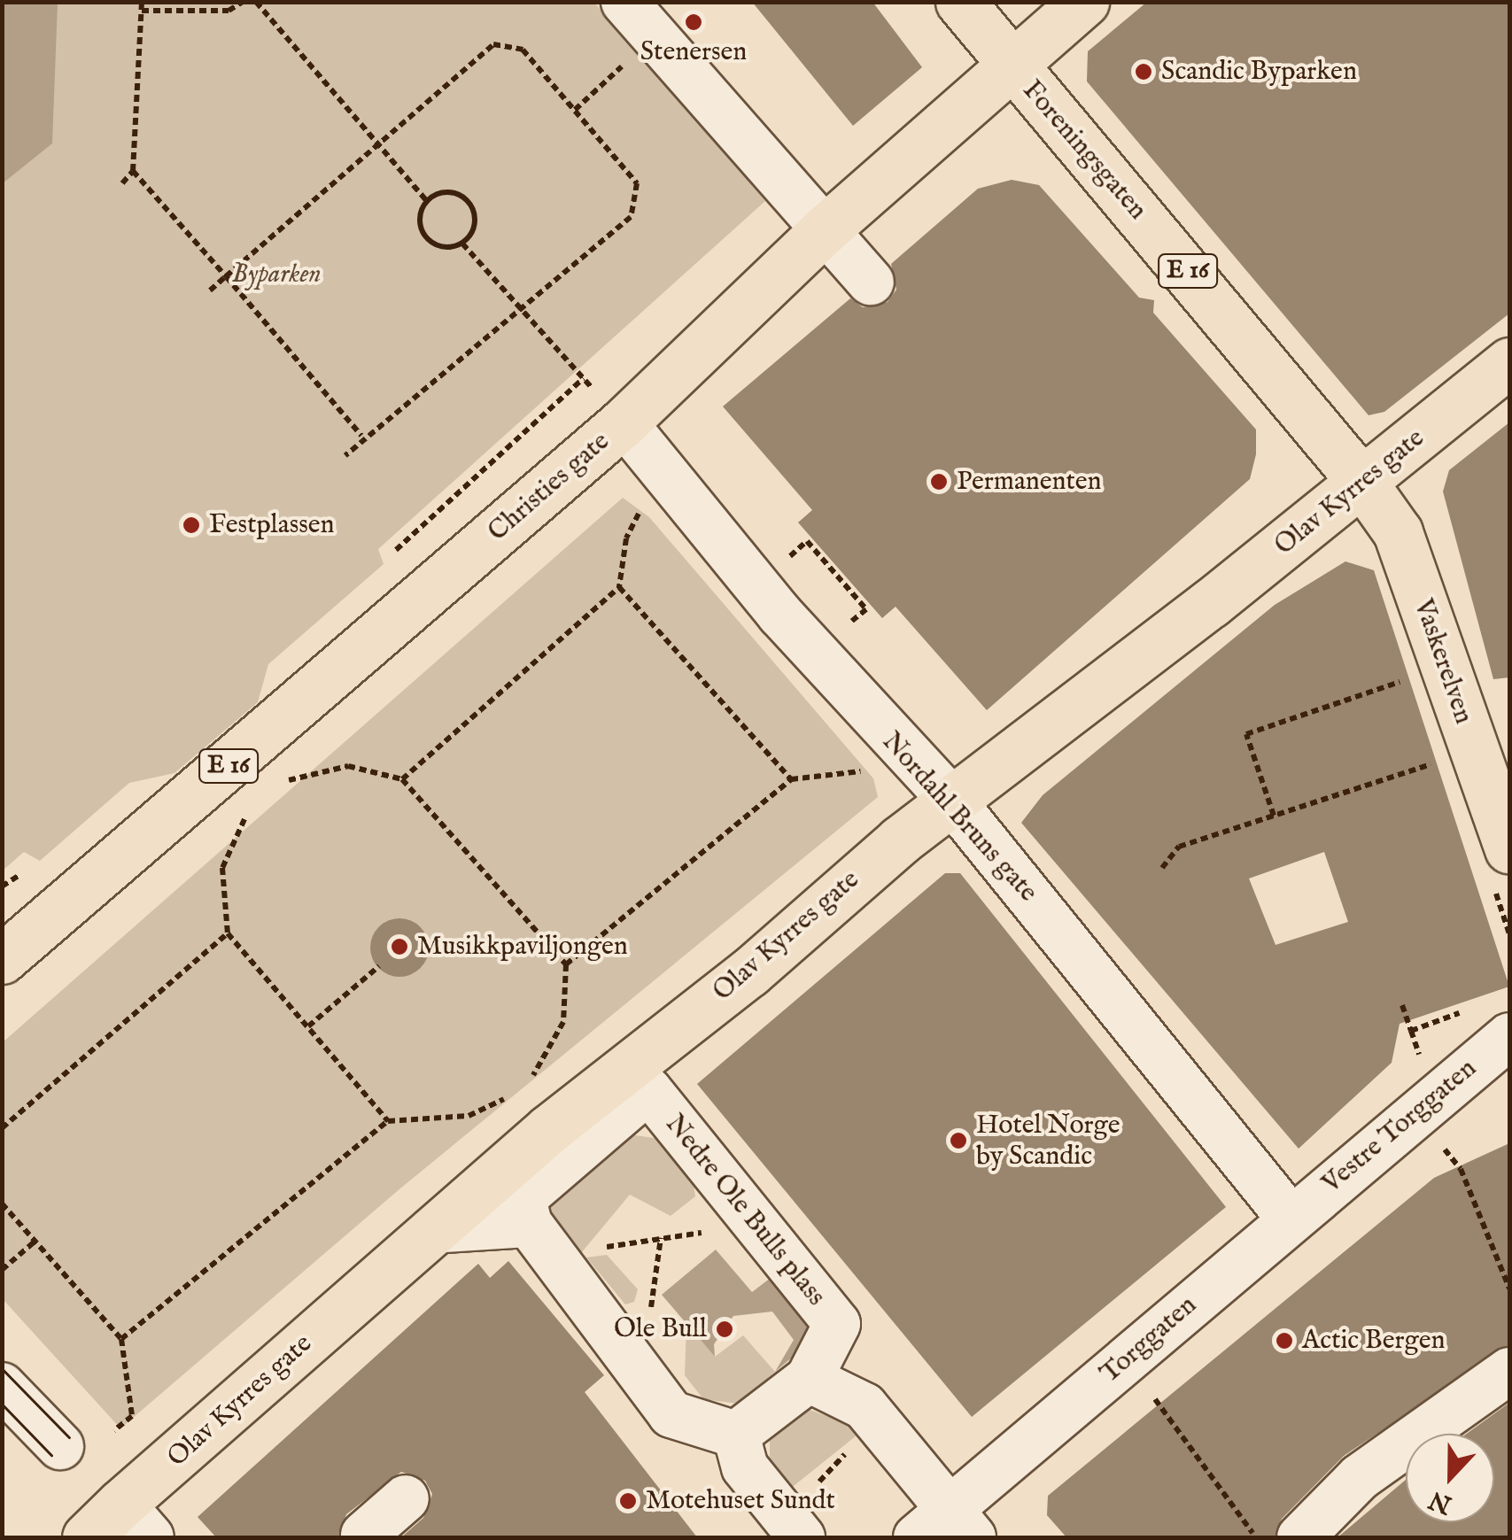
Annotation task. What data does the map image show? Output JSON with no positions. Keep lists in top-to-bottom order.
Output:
{
  "streets": {
    "main road": [
      "Foreningsgaten",
      "E 16",
      "Christies gate",
      "Olav Kyrres gate",
      "Vaskerelven"
    ],
    "street": [
      "Nordahl Bruns gate",
      "Vestre Torggaten",
      "Nedre Ole Bulls plass",
      "Torggaten"
    ]
  },
  "crossings": [
    ["Foreningsgaten", "E 16"],
    ["Foreningsgaten", "Christies gate"],
    ["Foreningsgaten", "Olav Kyrres gate"],
    ["Foreningsgaten", "Vaskerelven"],
    ["E 16", "Christies gate"],
    ["Christies gate", "Nordahl Bruns gate"],
    ["Olav Kyrres gate", "Vaskerelven"],
    ["Olav Kyrres gate", "Nordahl Bruns gate"],
    ["Olav Kyrres gate", "Nedre Ole Bulls plass"],
    ["Nordahl Bruns gate", "Vestre Torggaten"],
    ["Nordahl Bruns gate", "Torggaten"],
    ["Vestre Torggaten", "Torggaten"]
  ],
  "parks": ["Byparken"],
  "places": [
    "Stenersen",
    "Scandic Byparken",
    "Permanenten",
    "Festplassen",
    "Musikkpaviljongen",
    "Hotel Norge by Scandic",
    "Ole Bull",
    "Actic Bergen",
    "Motehuset Sundt"
  ],
  "north": "bottom"
}
